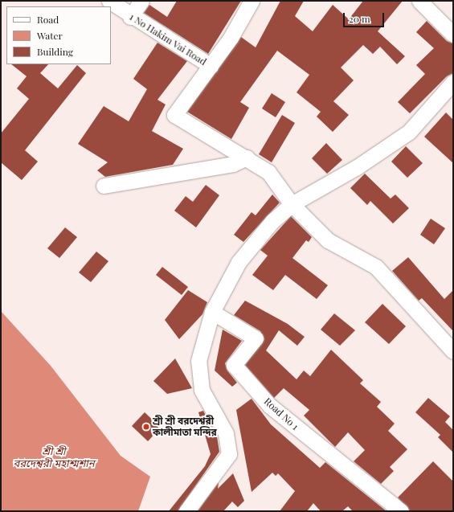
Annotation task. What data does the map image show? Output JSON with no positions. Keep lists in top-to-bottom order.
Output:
{
  "streets": {
    "street": ["1 No Hakim Vai Road", "Road No 1"]
  },
  "water": ["শ্রী শ্রী বরদেশ্বরী মহাশ্মশান"],
  "places": ["শ্রী শ্রী বরদেশ্বরী কালীমাতা মন্দির"],
  "legend": ["Road", "Water", "Building"],
  "scale_bar": "20 m"
}
